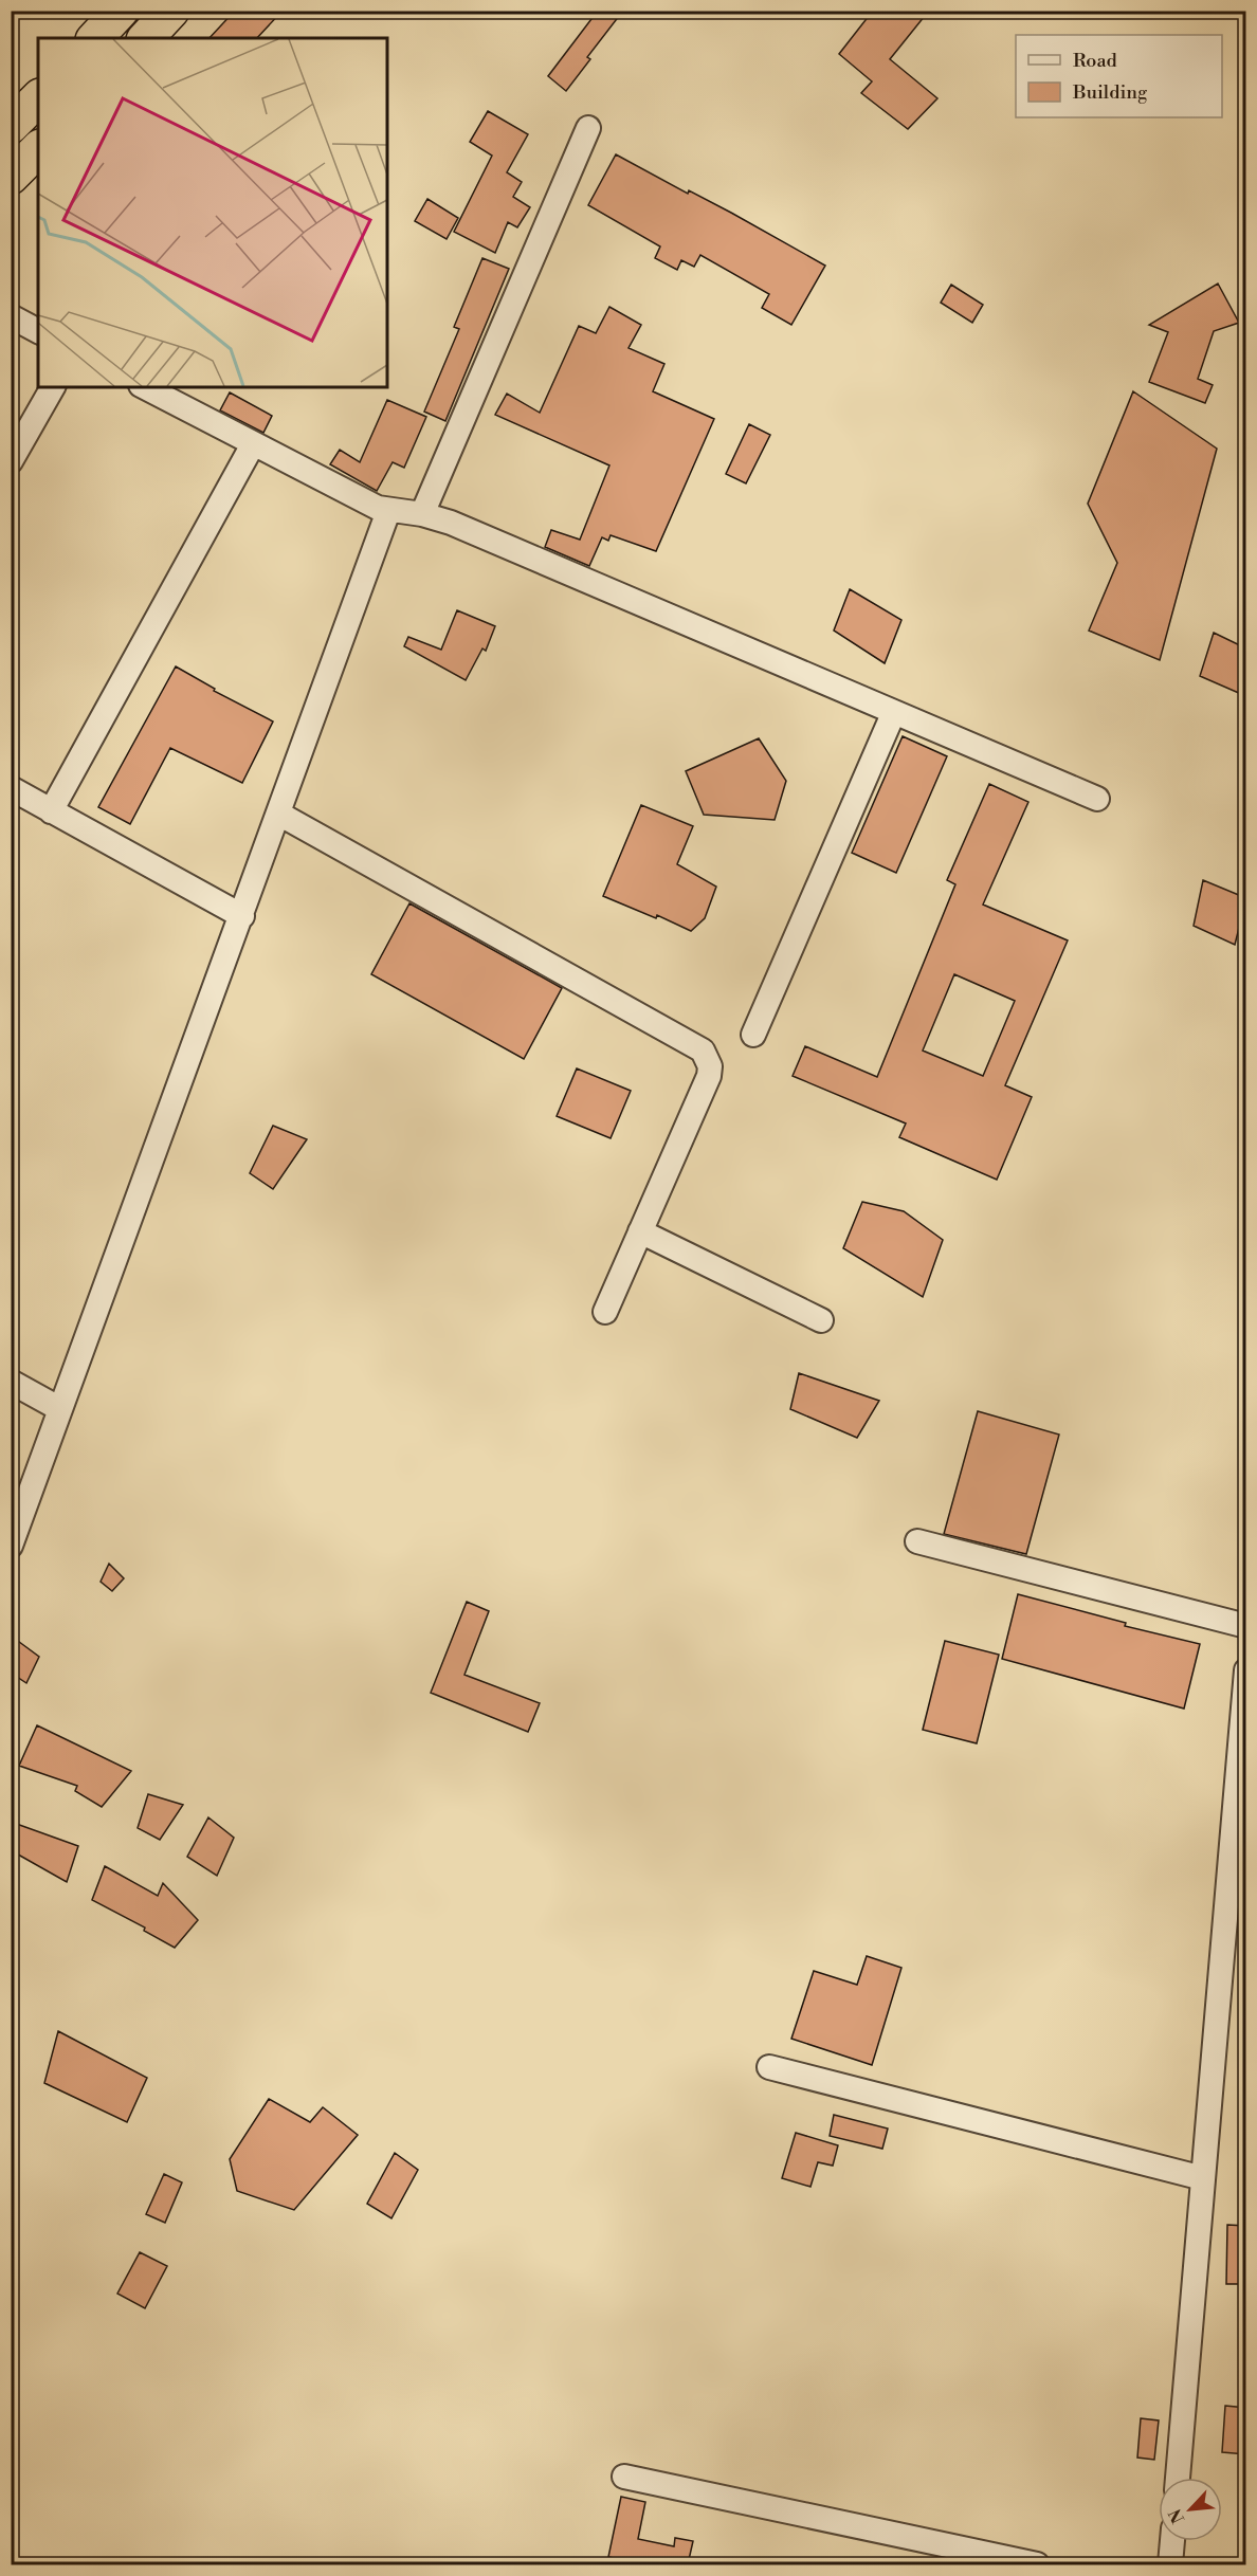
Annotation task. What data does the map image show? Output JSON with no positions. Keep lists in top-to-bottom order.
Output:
{
  "legend": ["Road", "Building"],
  "north": "bottom left"
}
